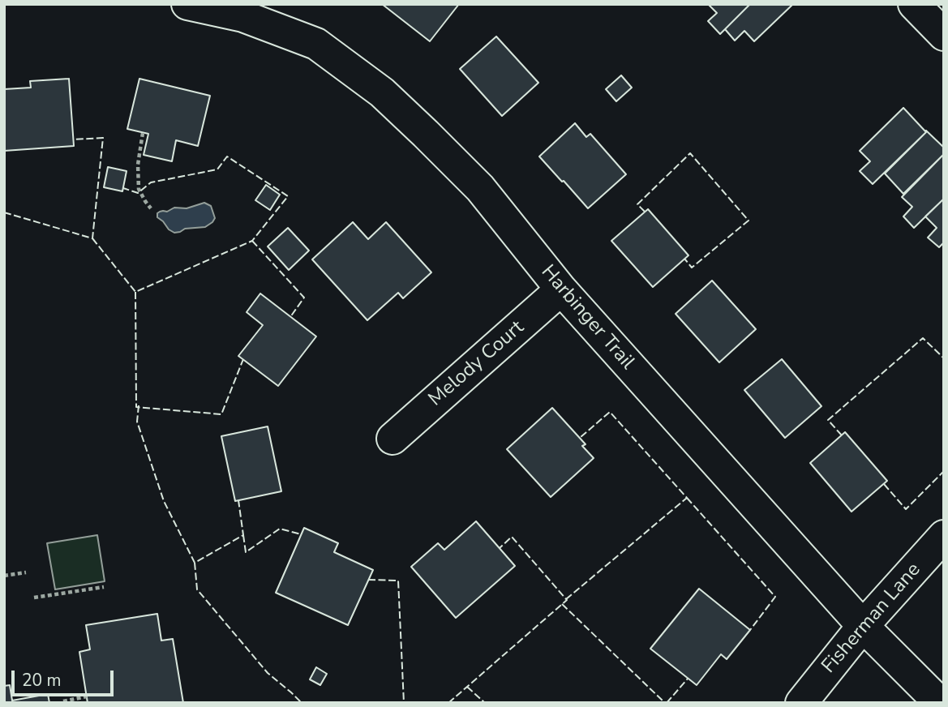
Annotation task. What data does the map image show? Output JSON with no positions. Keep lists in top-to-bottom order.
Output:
{
  "streets": {
    "street": ["Harbinger Trail", "Melody Court", "Fisherman Lane"]
  },
  "crossings": [
    ["Harbinger Trail", "Melody Court"],
    ["Harbinger Trail", "Fisherman Lane"]
  ],
  "scale_bar": "20 m"
}
